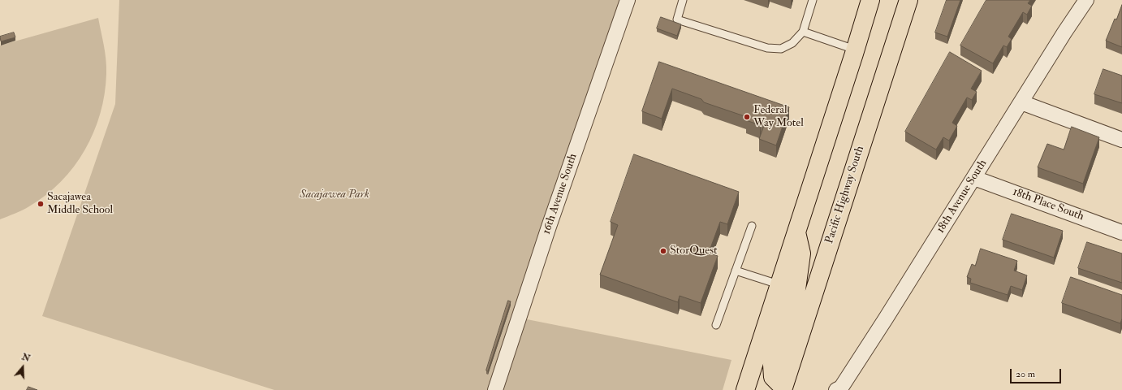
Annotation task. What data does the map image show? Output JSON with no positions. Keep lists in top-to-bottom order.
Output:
{
  "streets": {
    "main road": ["Pacific Highway South"],
    "street": ["16th Avenue South", "18th Avenue South", "18th Place South"]
  },
  "crossings": [
    ["18th Avenue South", "18th Place South"]
  ],
  "parks": ["Sacajawea Park"],
  "places": ["Federal Way Motel", "Sacajawea Middle School", "StorQuest"],
  "scale_bar": "20 m",
  "north": "top"
}
